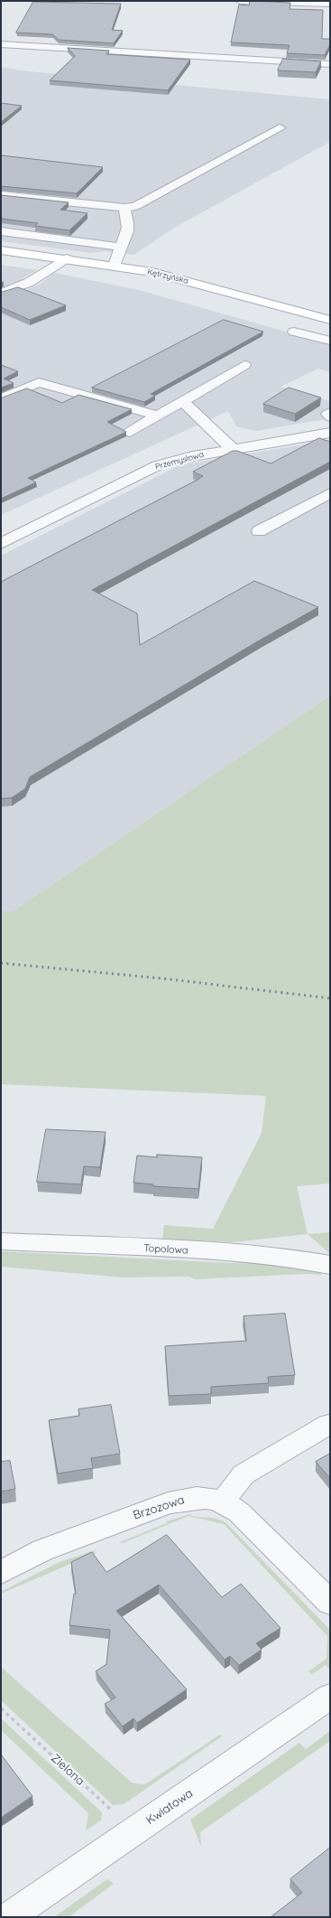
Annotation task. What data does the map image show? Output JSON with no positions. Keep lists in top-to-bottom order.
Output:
{
  "streets": {
    "main road": ["Kętrzyńska"],
    "street": [
      "Przemysłowa",
      "Topolowa",
      "Brzozowa",
      "Kwiatowa"
    ],
    "path": ["Zielona"]
  },
  "crossings": [
    ["Zielona", "Kwiatowa"]
  ]
}
